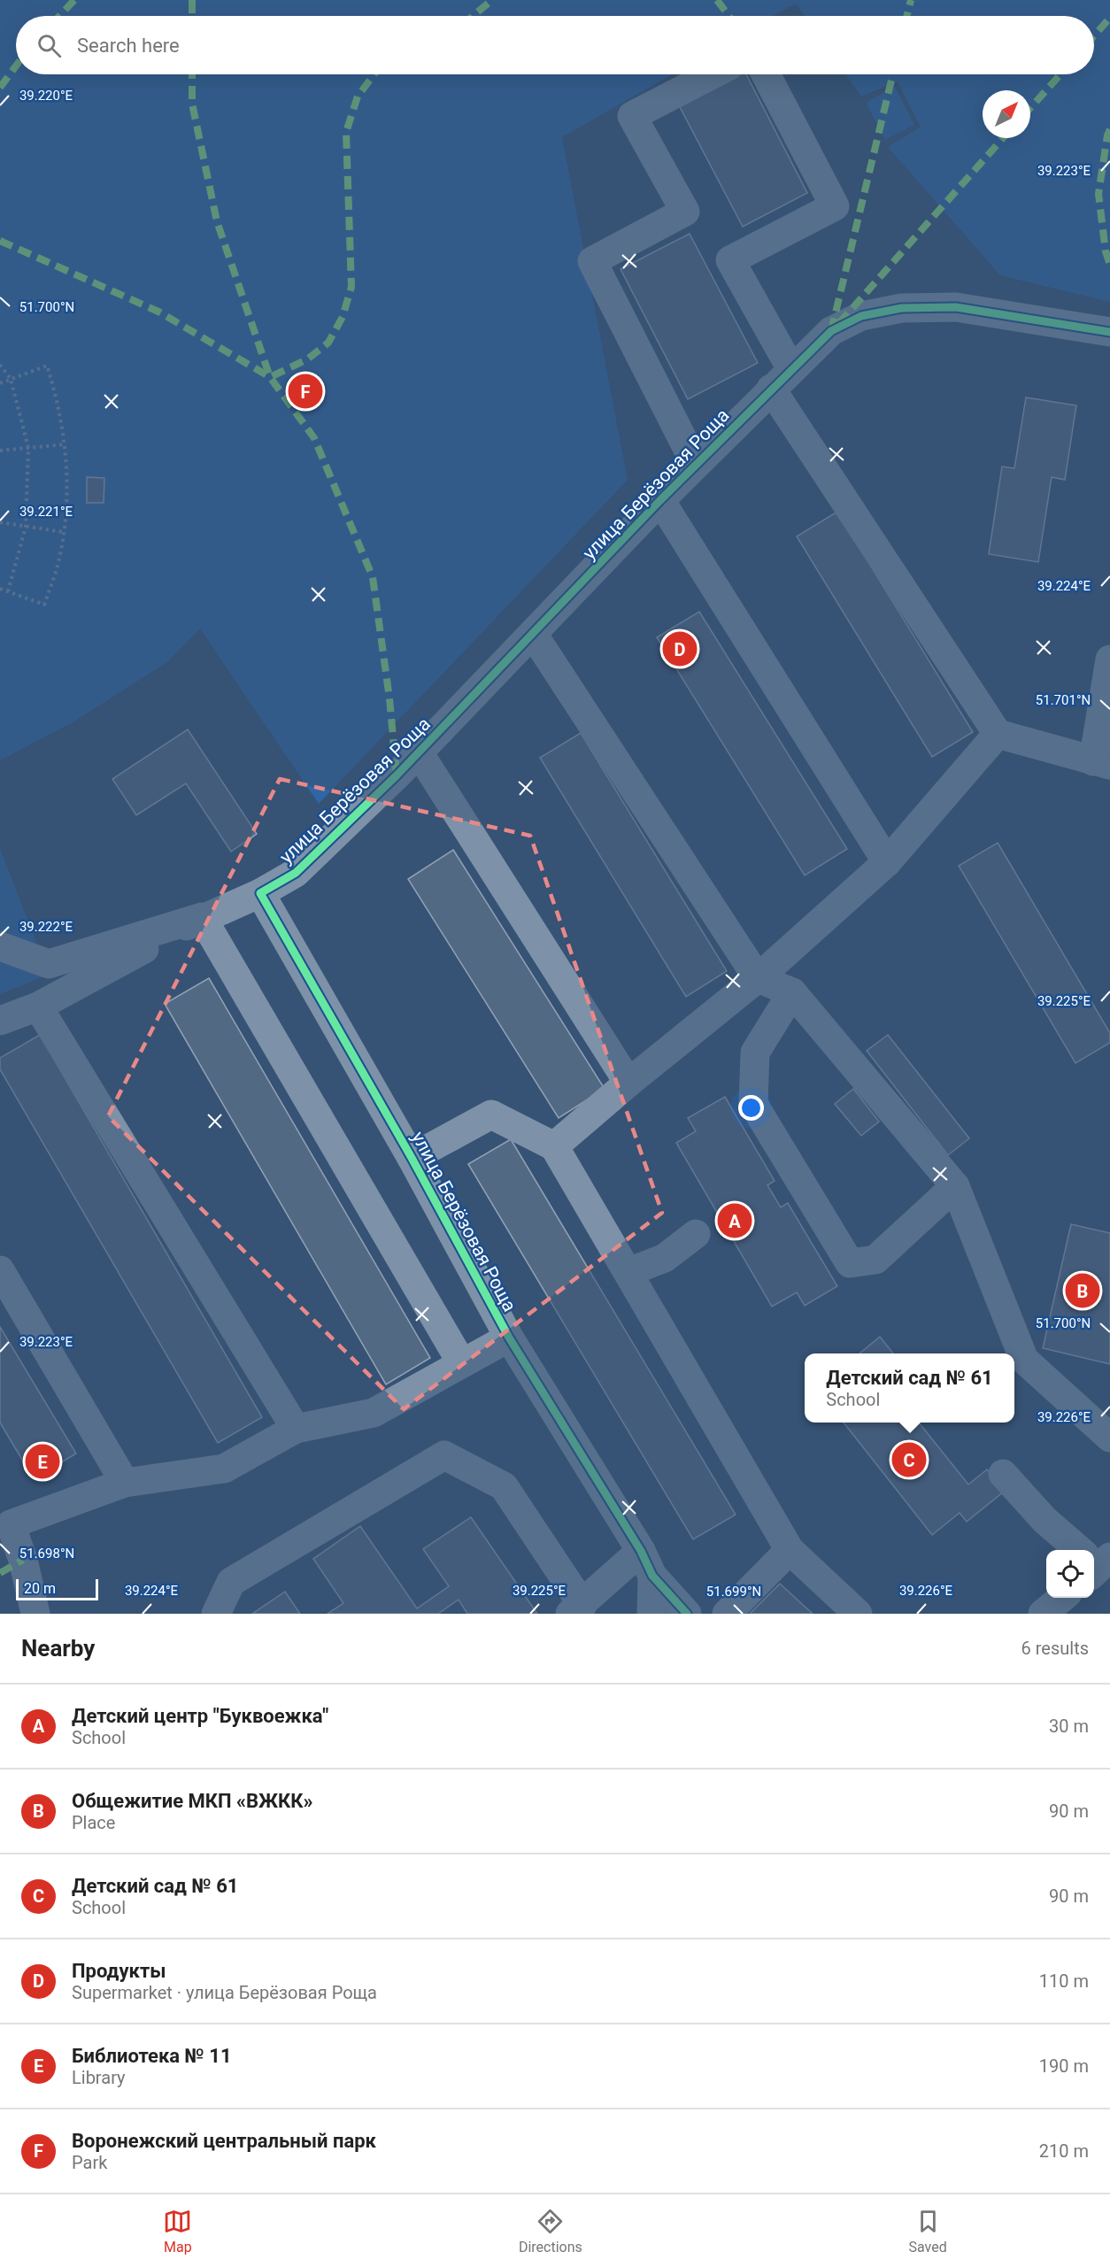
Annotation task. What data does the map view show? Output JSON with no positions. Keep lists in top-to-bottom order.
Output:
{
  "streets": {
    "street": ["улица Берёзовая Роща"]
  },
  "scale_bar": "20 m",
  "north": "top right",
  "page": {
    "search": "Search here",
    "pins": [
      "F",
      "D",
      "A",
      "B",
      "C",
      "E"
    ],
    "popup": ["Детский сад № 61", "School"],
    "scale": "20 m",
    "heading": ["Nearby", "6 results"],
    "list": [
      {
        "mark": "A",
        "name": "Детский центр \"Буквоежка\"",
        "note": "School",
        "value": "30 m"
      },
      {
        "mark": "B",
        "name": "Общежитие МКП «ВЖКК»",
        "note": "Place",
        "value": "90 m"
      },
      {
        "mark": "C",
        "name": "Детский сад № 61",
        "note": "School",
        "value": "90 m"
      },
      {
        "mark": "D",
        "name": "Продукты",
        "note": "Supermarket · улица Берёзовая Роща",
        "value": "110 m"
      },
      {
        "mark": "E",
        "name": "Библиотека № 11",
        "note": "Library",
        "value": "190 m"
      },
      {
        "mark": "F",
        "name": "Воронежский центральный парк",
        "note": "Park",
        "value": "210 m"
      }
    ],
    "nav": ["Map", "Directions", "Saved"]
  },
  "coordinates": [
    "39.220°E",
    "39.223°E",
    "51.700°N",
    "39.221°E",
    "39.224°E",
    "51.701°N",
    "39.222°E",
    "39.225°E",
    "39.226°E",
    "51.698°N",
    "51.699°N"
  ]
}
